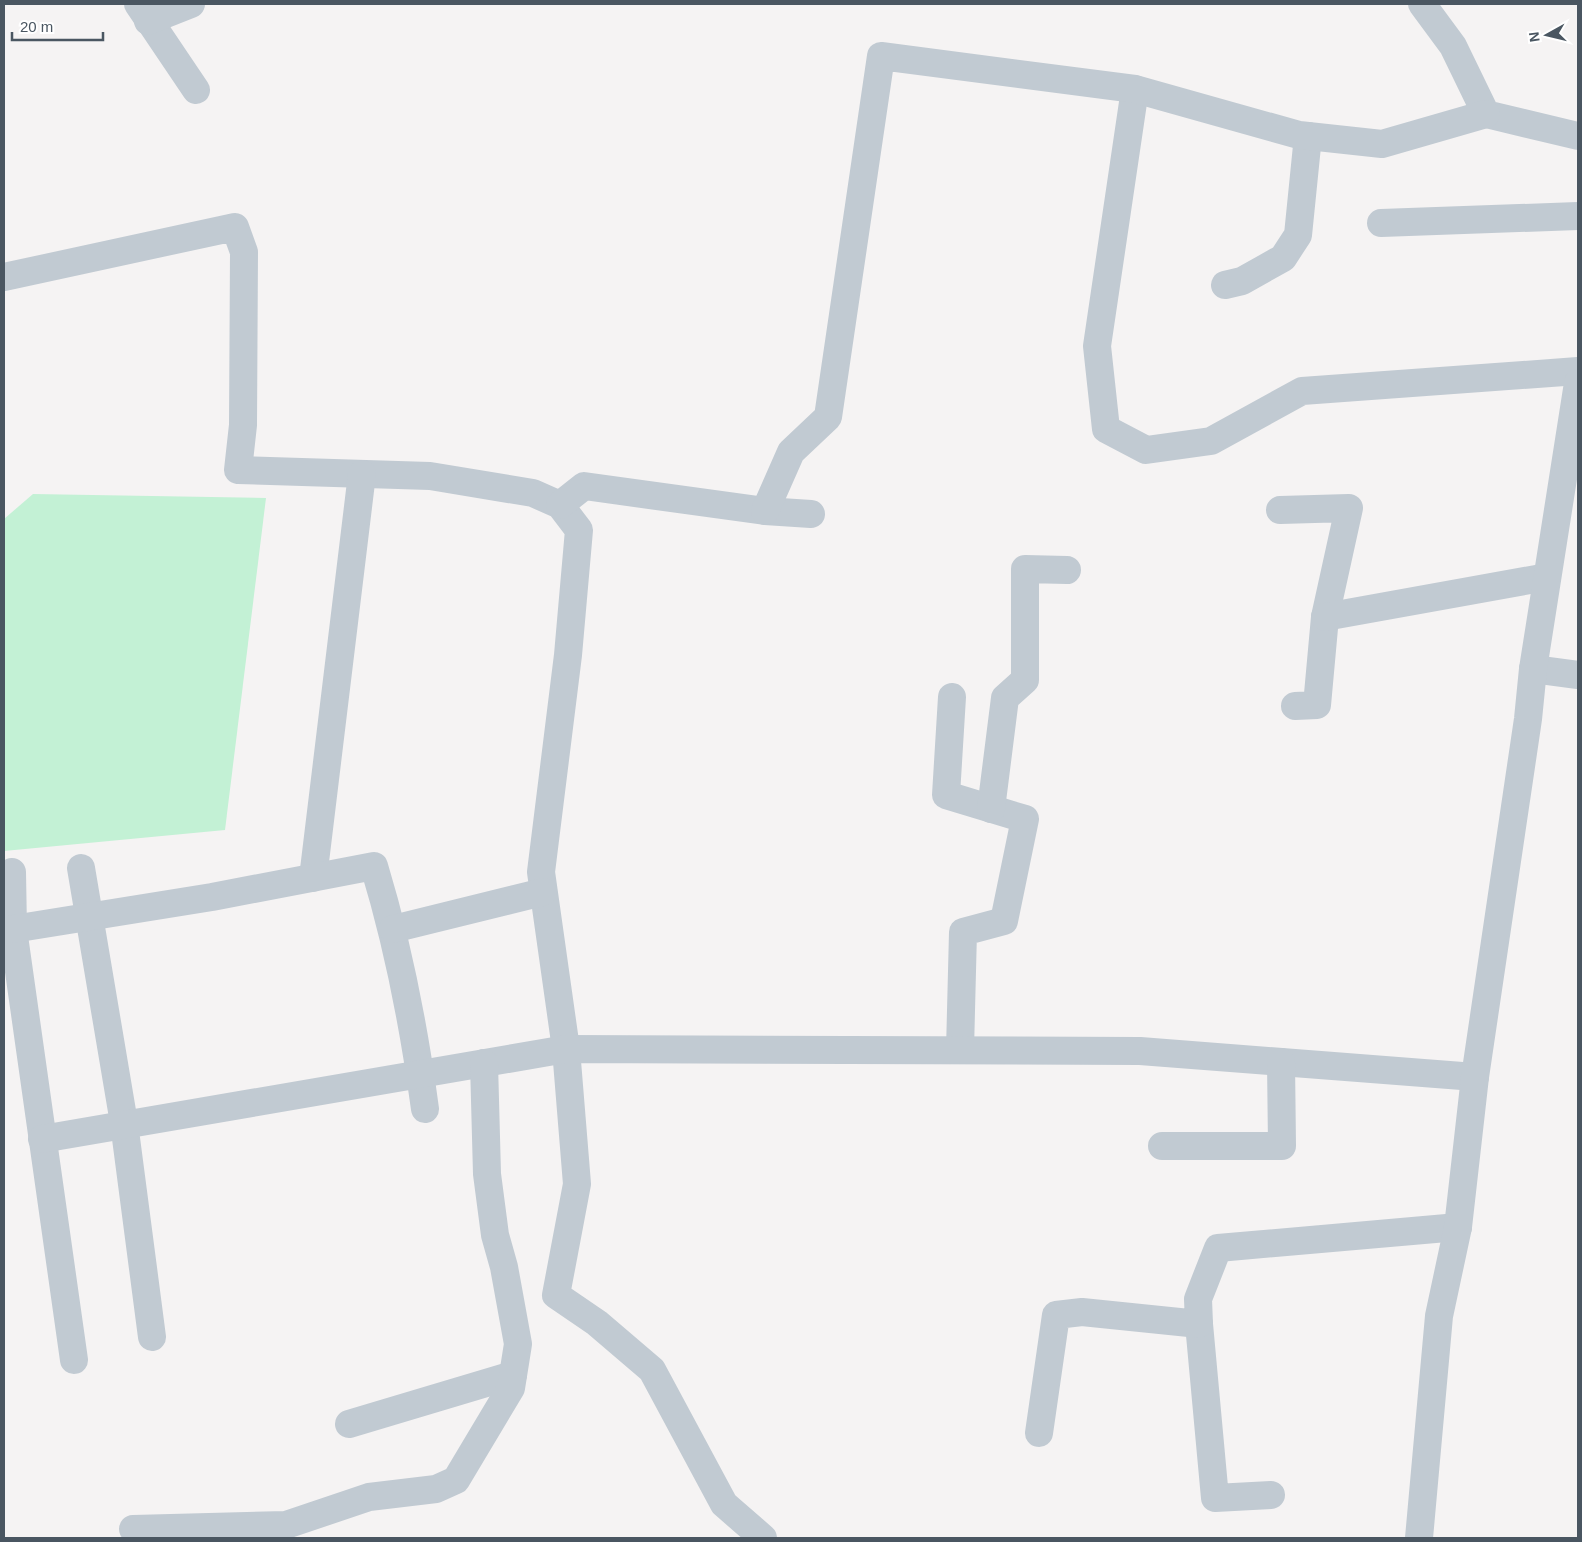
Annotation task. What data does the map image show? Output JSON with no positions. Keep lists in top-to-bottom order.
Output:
{
  "scale_bar": "20 m",
  "north": "left"
}
